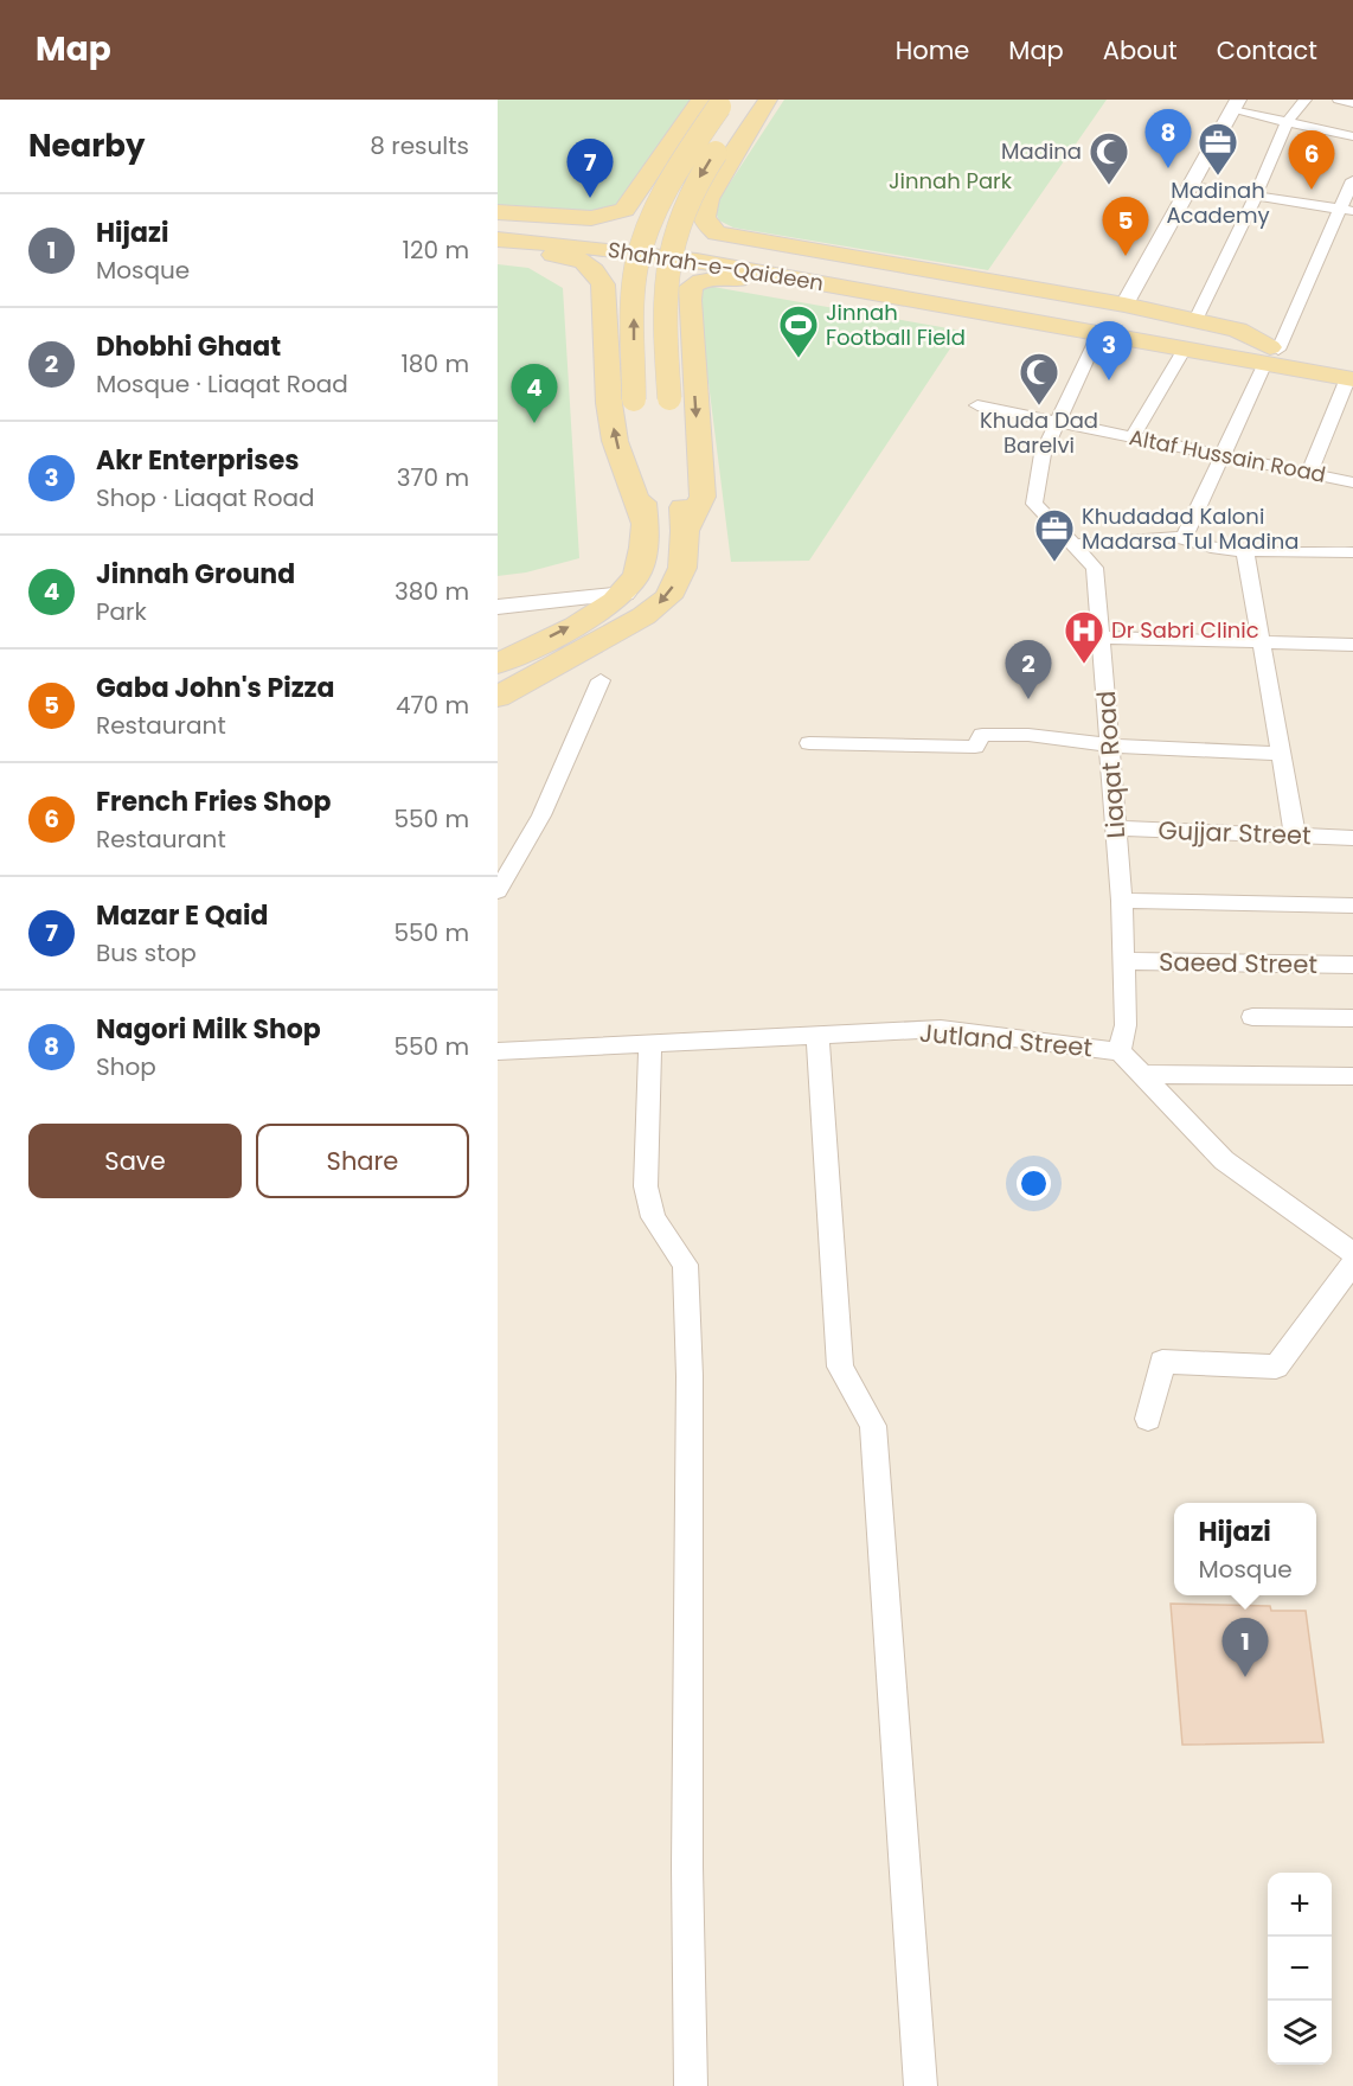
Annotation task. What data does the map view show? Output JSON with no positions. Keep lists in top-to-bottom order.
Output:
{
  "streets": {
    "main road": ["Shahrah-e-Qaideen"],
    "street": [
      "Altaf Hussain Road",
      "Liaqat Road",
      "Gujjar Street",
      "Saeed Street",
      "Jutland Street"
    ]
  },
  "crossings": [
    ["Altaf Hussain Road", "Liaqat Road"],
    ["Liaqat Road", "Gujjar Street"],
    ["Liaqat Road", "Saeed Street"],
    ["Liaqat Road", "Jutland Street"]
  ],
  "parks": ["Jinnah Park"],
  "places": {
    "office": ["Madinah Academy", "Khudadad Kaloni Madarsa Tul Madina"],
    "mosque": ["Madina", "Khuda Dad Barelvi"],
    "sports": ["Jinnah Football Field"],
    "hospital": ["Dr Sabri Clinic"]
  },
  "page": {
    "header": "Map",
    "nav": [
      "Home",
      "Map",
      "About",
      "Contact"
    ],
    "heading": ["Nearby", "8 results"],
    "pins": [
      "8",
      "6",
      "7",
      "5",
      "3",
      "4",
      "2",
      "1"
    ],
    "list": [
      {
        "mark": "1",
        "name": "Hijazi",
        "note": "Mosque",
        "value": "120 m"
      },
      {
        "mark": "2",
        "name": "Dhobhi Ghaat",
        "note": "Mosque · Liaqat Road",
        "value": "180 m"
      },
      {
        "mark": "3",
        "name": "Akr Enterprises",
        "note": "Shop · Liaqat Road",
        "value": "370 m"
      },
      {
        "mark": "4",
        "name": "Jinnah Ground",
        "note": "Park",
        "value": "380 m"
      },
      {
        "mark": "5",
        "name": "Gaba John's Pizza",
        "note": "Restaurant",
        "value": "470 m"
      },
      {
        "mark": "6",
        "name": "French Fries Shop",
        "note": "Restaurant",
        "value": "550 m"
      },
      {
        "mark": "7",
        "name": "Mazar E Qaid",
        "note": "Bus stop",
        "value": "550 m"
      },
      {
        "mark": "8",
        "name": "Nagori Milk Shop",
        "note": "Shop",
        "value": "550 m"
      }
    ],
    "buttons": ["Save", "Share"],
    "popup": ["Hijazi", "Mosque"],
    "map_buttons": ["+", "−"]
  }
}
